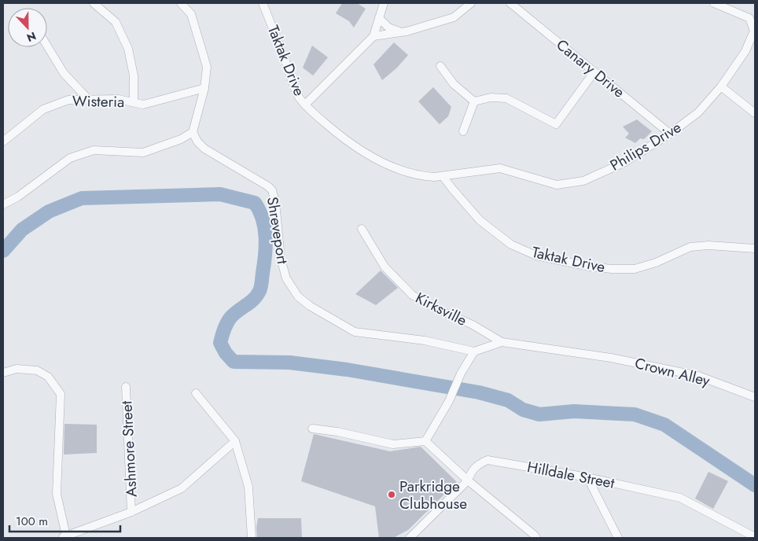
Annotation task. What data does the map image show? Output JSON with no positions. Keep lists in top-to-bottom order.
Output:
{
  "streets": {
    "street": [
      "Taktak Drive",
      "Canary Drive",
      "Wisteria",
      "Philips Drive",
      "Shreveport",
      "Kirksville",
      "Crown Alley",
      "Ashmore Street",
      "Hilldale Street"
    ]
  },
  "crossings": [
    ["Taktak Drive", "Philips Drive"],
    ["Canary Drive", "Philips Drive"],
    ["Kirksville", "Crown Alley"]
  ],
  "places": ["Parkridge Clubhouse"],
  "scale_bar": "100 m",
  "north": "bottom"
}
